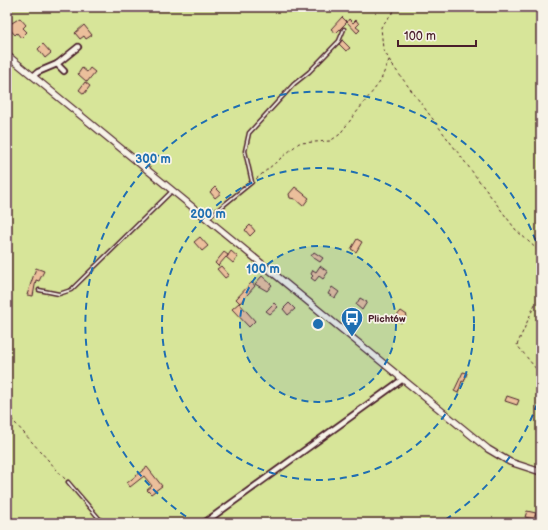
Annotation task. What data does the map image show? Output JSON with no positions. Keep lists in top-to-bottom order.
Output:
{
  "places": {
    "bus stop": ["Plichtów"]
  },
  "scale_bar": "100 m",
  "rings": ["300 m", "200 m", "100 m"]
}
